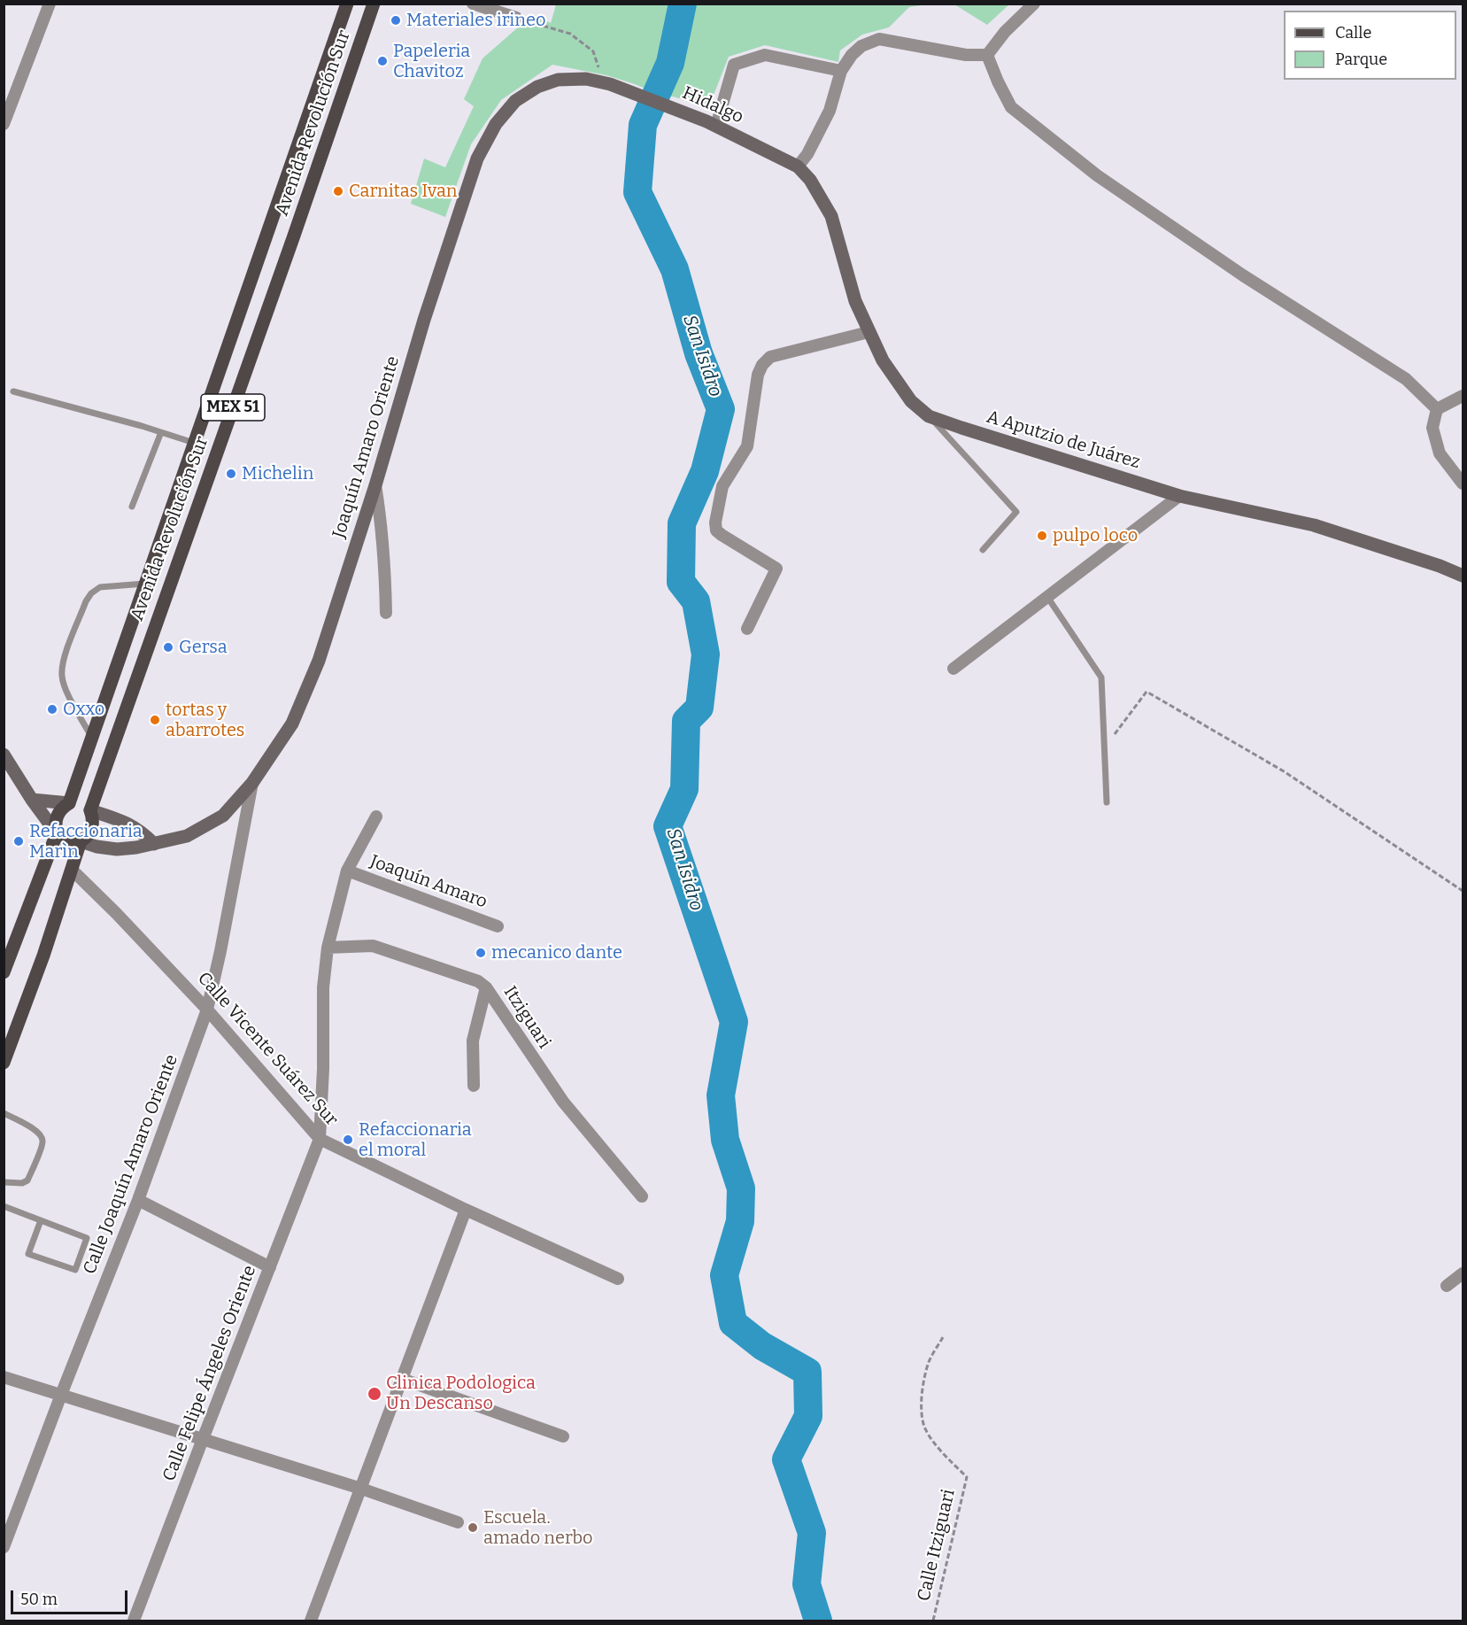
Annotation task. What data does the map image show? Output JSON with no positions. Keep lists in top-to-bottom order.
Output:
{
  "streets": {
    "main road": ["Avenida Revolución Sur", "MEX 51"],
    "street": [
      "Hidalgo",
      "A Aputzio de Juárez",
      "Joaquín Amaro Oriente",
      "Joaquín Amaro",
      "Itziguari",
      "Calle Vicente Suárez Sur",
      "Calle Joaquín Amaro Oriente",
      "Calle Felipe Ángeles Oriente"
    ],
    "path": ["Calle Itziguari"]
  },
  "crossings": [
    ["Hidalgo", "A Aputzio de Juárez"],
    ["Hidalgo", "Joaquín Amaro Oriente"],
    ["Avenida Revolución Sur", "Joaquín Amaro Oriente"],
    ["Avenida Revolución Sur", "Calle Vicente Suárez Sur"],
    ["Joaquín Amaro Oriente", "Calle Joaquín Amaro Oriente"],
    ["Joaquín Amaro", "Calle Felipe Ángeles Oriente"],
    ["Itziguari", "Calle Felipe Ángeles Oriente"],
    ["Calle Vicente Suárez Sur", "Calle Joaquín Amaro Oriente"],
    ["Calle Vicente Suárez Sur", "Calle Felipe Ángeles Oriente"]
  ],
  "water": ["San Isidro"],
  "places": [
    "Materiales irineo",
    "Papeleria Chavitoz",
    "Carnitas Ivan",
    "Michelin",
    "pulpo loco",
    "Gersa",
    "Oxxo",
    "tortas y abarrotes",
    "Refaccionaria Marìn",
    "mecanico dante",
    "Refaccionaria el moral",
    "Clinica Podologica Un Descanso",
    "Escuela. amado nerbo"
  ],
  "legend": ["Calle", "Parque"],
  "scale_bar": "50 m"
}
